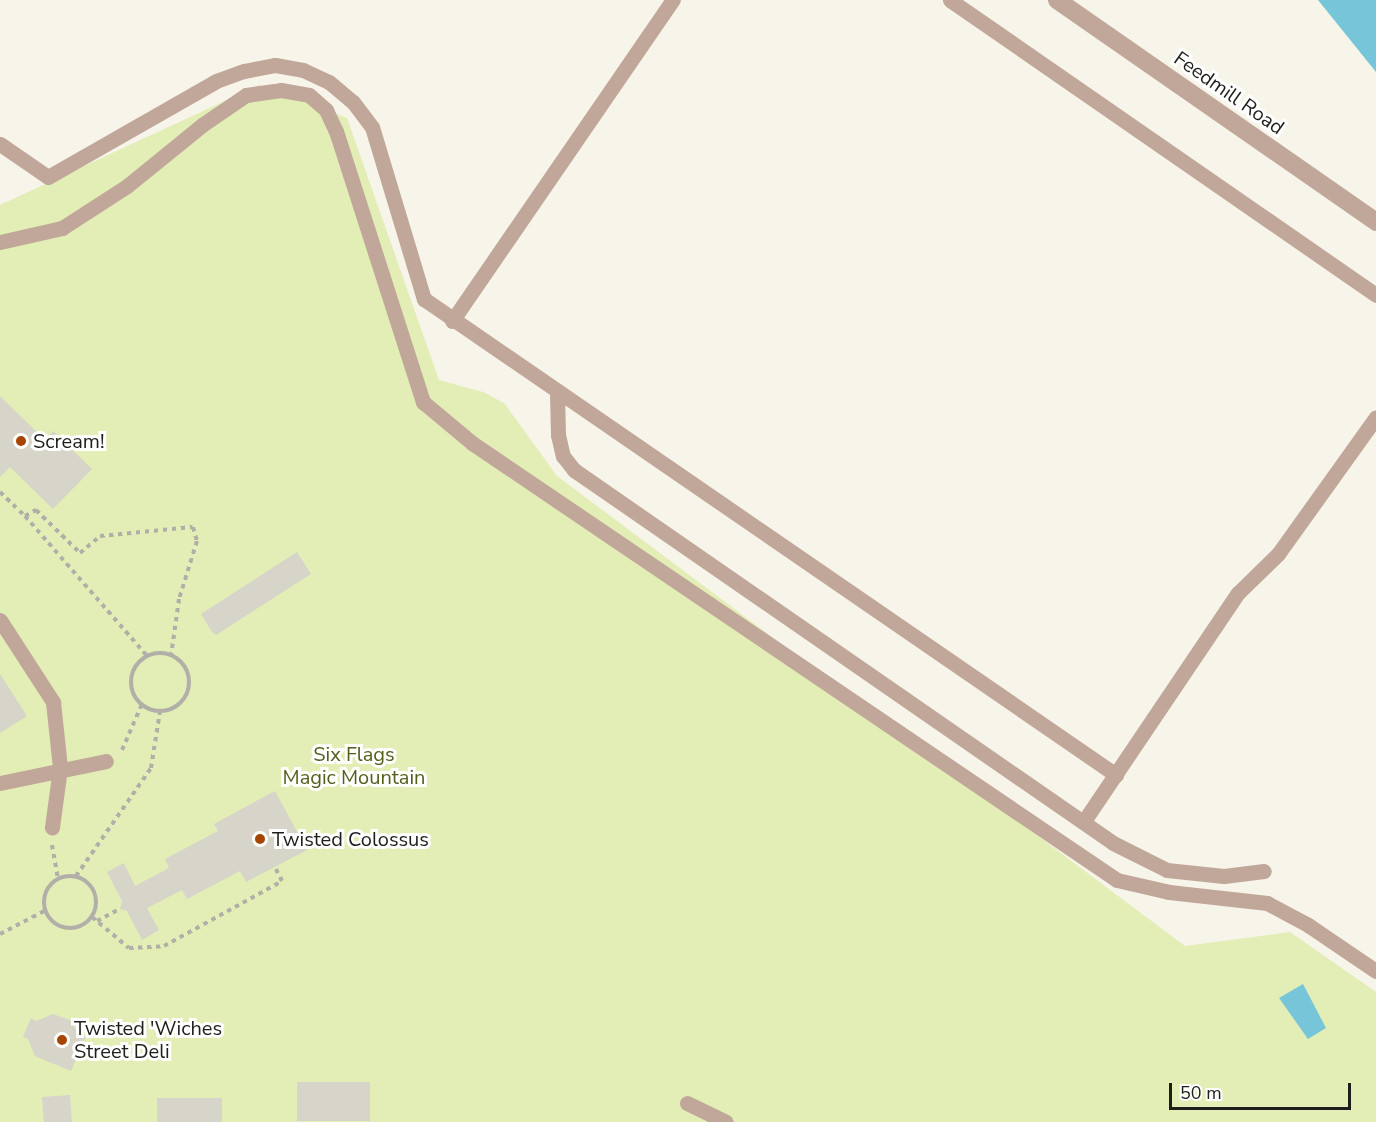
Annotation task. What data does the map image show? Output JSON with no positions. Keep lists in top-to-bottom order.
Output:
{
  "streets": {
    "street": ["Feedmill Road"]
  },
  "parks": ["Six Flags Magic Mountain"],
  "places": ["Scream!", "Twisted Colossus", "Twisted 'Wiches Street Deli"],
  "scale_bar": "50 m"
}
